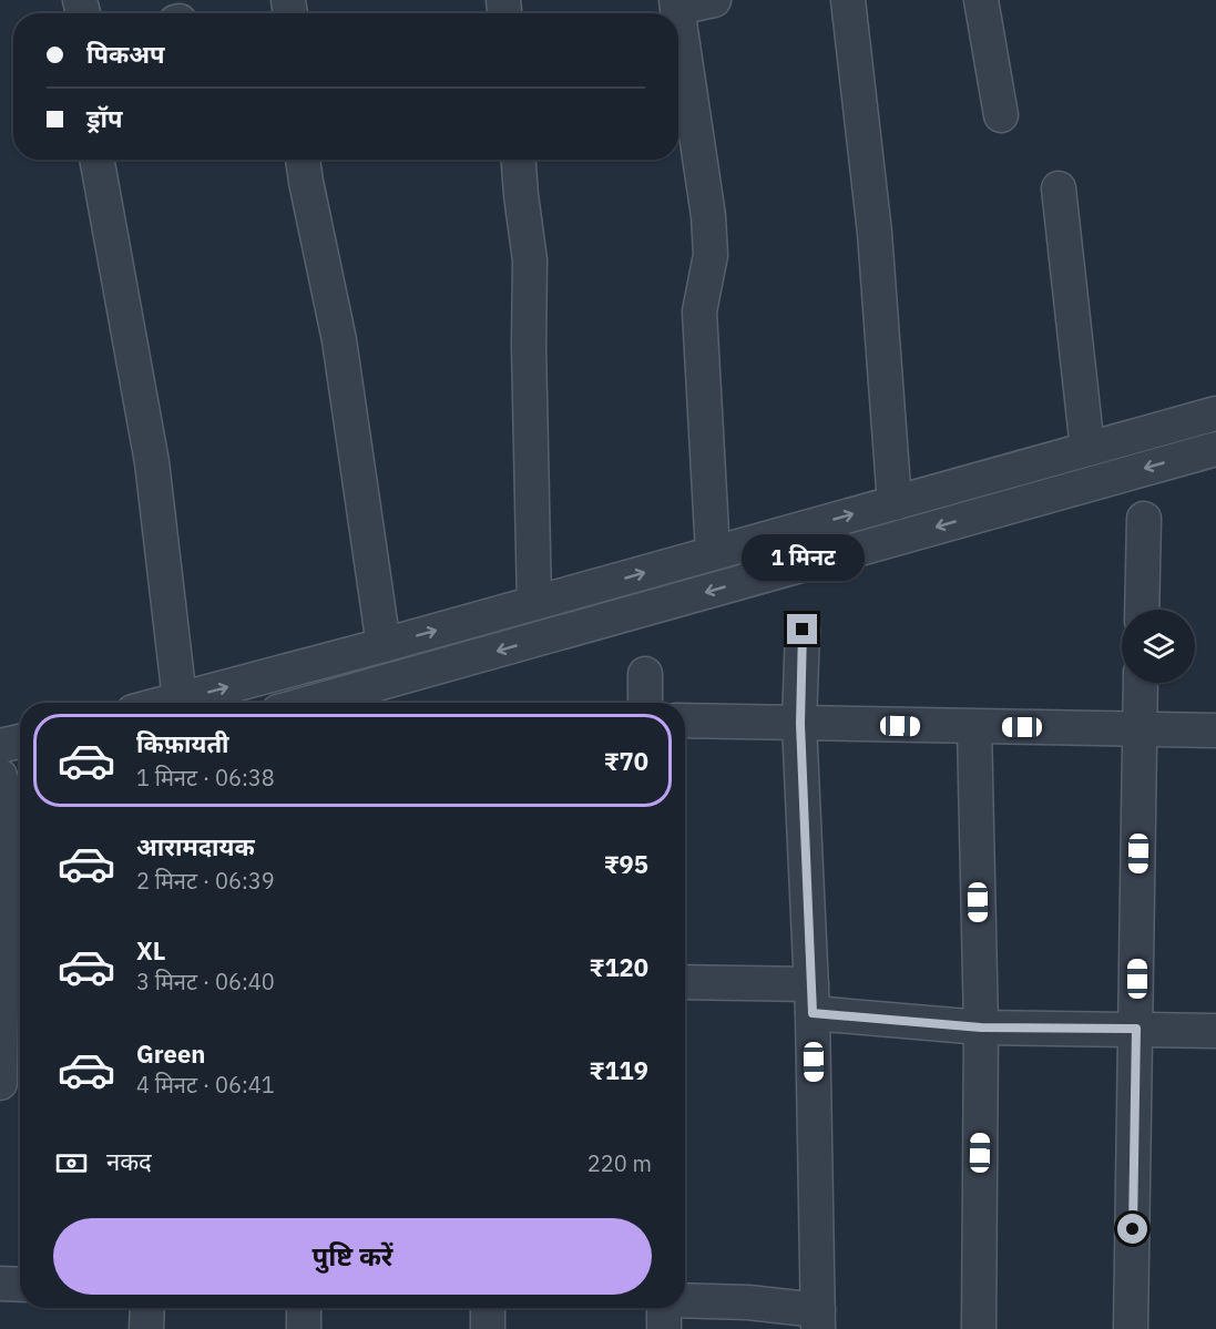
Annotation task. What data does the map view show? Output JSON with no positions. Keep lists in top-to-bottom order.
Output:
{
  "page": {
    "banner": ["पिकअप", "ड्रॉप"],
    "bubble": "1 मिनट",
    "list": [
      {
        "name": "किफ़ायती",
        "note": "1 मिनट · 06:38",
        "value": "₹70"
      },
      {
        "name": "आरामदायक",
        "note": "2 मिनट · 06:39",
        "value": "₹95"
      },
      {
        "name": "XL",
        "note": "3 मिनट · 06:40",
        "value": "₹120"
      },
      {
        "name": "Green",
        "note": "4 मिनट · 06:41",
        "value": "₹119"
      }
    ],
    "pay": ["नकद", "220 m"],
    "buttons": "पुष्टि करें"
  }
}
